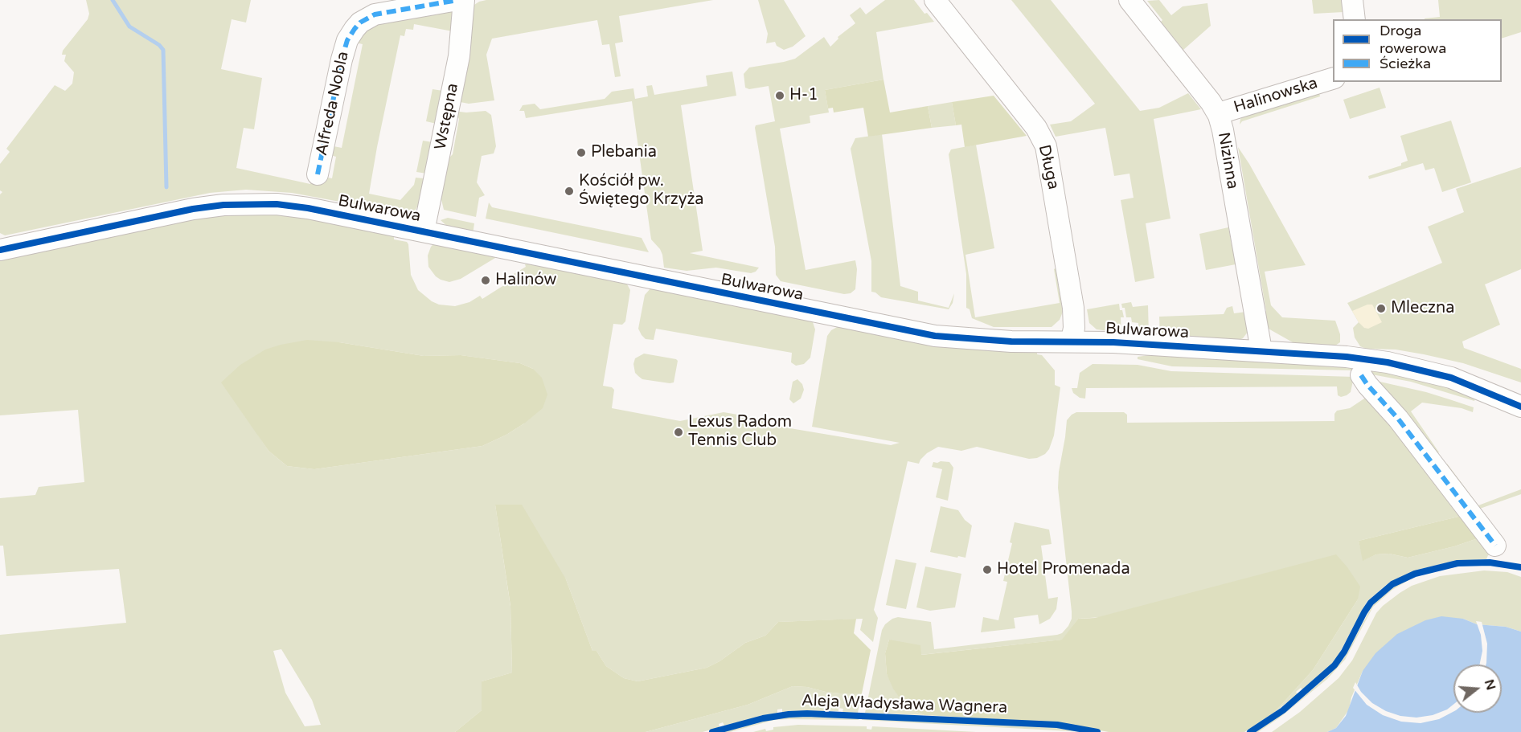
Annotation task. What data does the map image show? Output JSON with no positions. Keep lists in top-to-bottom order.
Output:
{
  "streets": {
    "street": [
      "Halinowska",
      "Alfreda Nobla",
      "Wstępna",
      "Nizinna",
      "Długa",
      "Bulwarowa"
    ],
    "cycle path": ["Aleja Władysława Wagnera"]
  },
  "crossings": [
    ["Halinowska", "Nizinna"],
    ["Wstępna", "Bulwarowa"],
    ["Nizinna", "Bulwarowa"],
    ["Długa", "Bulwarowa"]
  ],
  "places": [
    "H-1",
    "Plebania",
    "Kościół pw. Świętego Krzyża",
    "Halinów",
    "Mleczna",
    "Lexus Radom Tennis Club",
    "Hotel Promenada"
  ],
  "legend": ["Droga rowerowa", "Ścieżka"],
  "north": "right"
}
